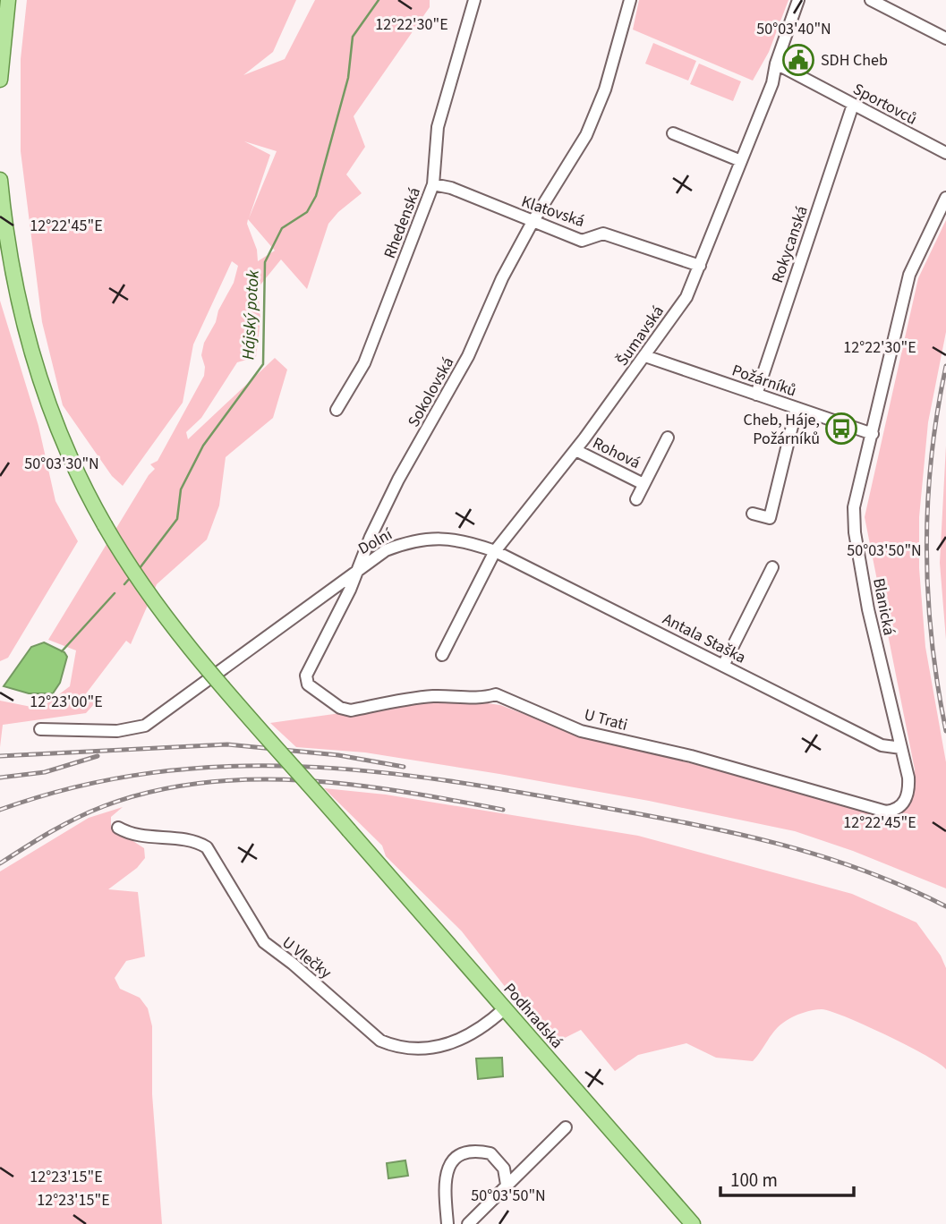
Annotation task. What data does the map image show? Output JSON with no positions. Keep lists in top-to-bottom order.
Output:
{
  "streets": {
    "main road": ["Podhradská"],
    "street": [
      "Sportovců",
      "Klatovská",
      "Rhedenská",
      "Rokycanská",
      "Šumavská",
      "Požárníků",
      "Sokolovská",
      "Rohová",
      "Dolní",
      "Blanická",
      "Antala Staška",
      "U Trati",
      "U Vlečky"
    ]
  },
  "crossings": [
    ["Sportovců", "Rokycanská"],
    ["Sportovců", "Šumavská"],
    ["Klatovská", "Rhedenská"],
    ["Klatovská", "Šumavská"],
    ["Klatovská", "Sokolovská"],
    ["Rokycanská", "Požárníků"],
    ["Šumavská", "Požárníků"],
    ["Šumavská", "Rohová"],
    ["Šumavská", "Dolní"],
    ["Šumavská", "Antala Staška"],
    ["Požárníků", "Blanická"],
    ["Sokolovská", "Dolní"],
    ["Dolní", "Antala Staška"],
    ["Dolní", "U Trati"],
    ["Blanická", "Antala Staška"],
    ["Blanická", "U Trati"],
    ["U Vlečky", "Podhradská"]
  ],
  "water": ["Hájský potok"],
  "places": {
    "public building": ["SDH Cheb"],
    "bus stop": ["Cheb, Háje, Požárníků"]
  },
  "scale_bar": "100 m",
  "coordinates": [
    "12°22'30\"E",
    "50°03'40\"N",
    "12°22'45\"E",
    "50°03'30\"N",
    "50°03'50\"N",
    "12°23'00\"E",
    "12°23'15\"E"
  ]
}
